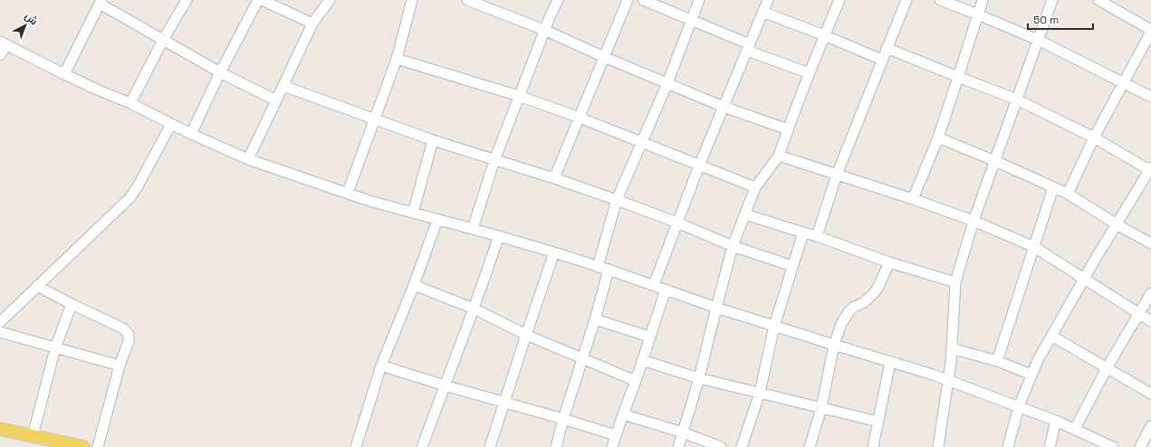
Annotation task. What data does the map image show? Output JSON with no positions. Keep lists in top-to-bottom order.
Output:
{
  "scale_bar": "50 m",
  "north": "top right"
}
